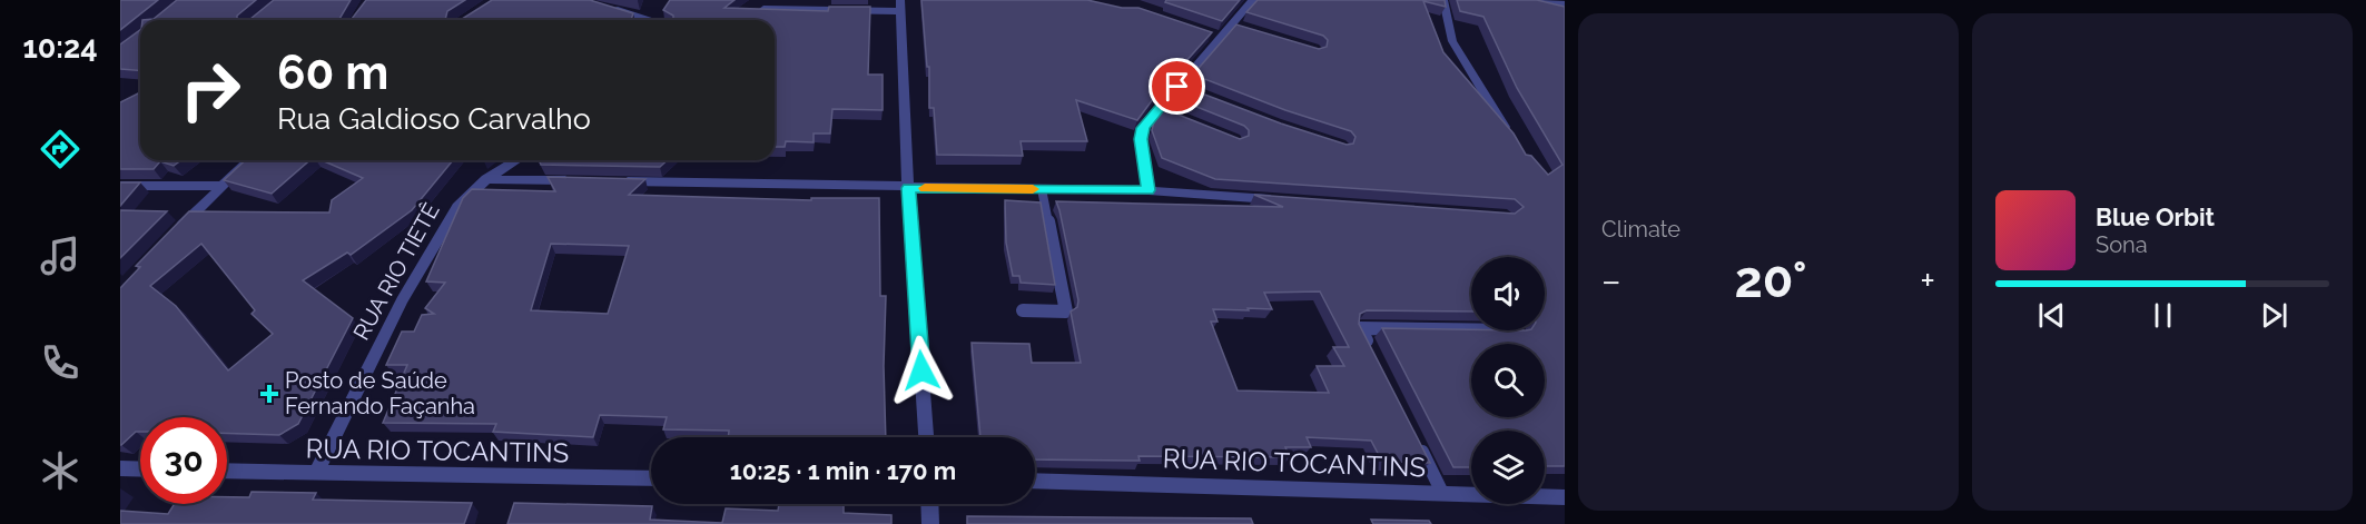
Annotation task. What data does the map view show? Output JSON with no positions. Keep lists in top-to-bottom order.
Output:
{
  "streets": {
    "street": ["RUA RIO TIETÊ", "RUA RIO TOCANTINS"]
  },
  "crossings": [
    ["RUA RIO TIETÊ", "RUA RIO TOCANTINS"]
  ],
  "places": {
    "health": ["Posto de Saúde Fernando Façanha"]
  },
  "page": {
    "tabs": "10:24",
    "tile": "Climate",
    "turn": ["60 m", "Rua Galdioso Carvalho"],
    "song": ["Blue Orbit", "Sona"],
    "heat": ["−", "20°", "+"],
    "limit": "30",
    "trip": "10:25 · 1 min · 170 m"
  }
}
